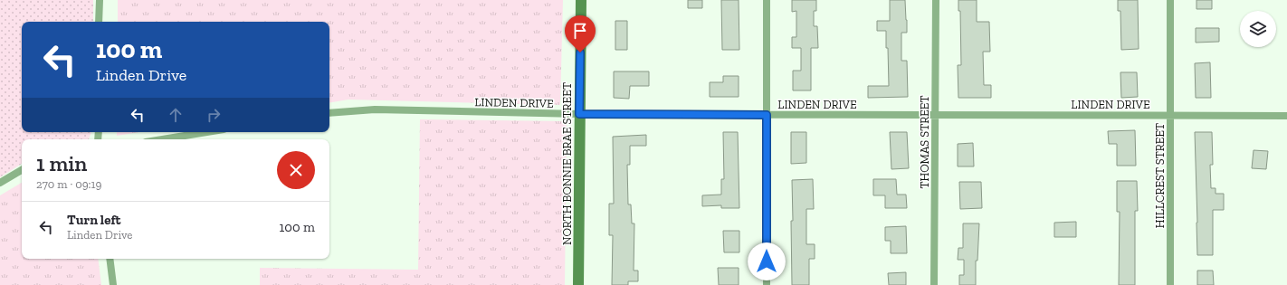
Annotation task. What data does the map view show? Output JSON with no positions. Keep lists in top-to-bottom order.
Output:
{
  "streets": {
    "main road": ["NORTH BONNIE BRAE STREET"],
    "street": ["LINDEN DRIVE", "THOMAS STREET", "HILLCREST STREET"]
  },
  "crossings": [
    ["LINDEN DRIVE", "THOMAS STREET"],
    ["LINDEN DRIVE", "NORTH BONNIE BRAE STREET"],
    ["LINDEN DRIVE", "HILLCREST STREET"]
  ],
  "page": {
    "turn": ["100 m", "Linden Drive"],
    "heading": ["1 min", "270 m · 09:19"],
    "list": [
      {
        "name": "Turn left",
        "note": "Linden Drive",
        "value": "100 m"
      }
    ]
  }
}
